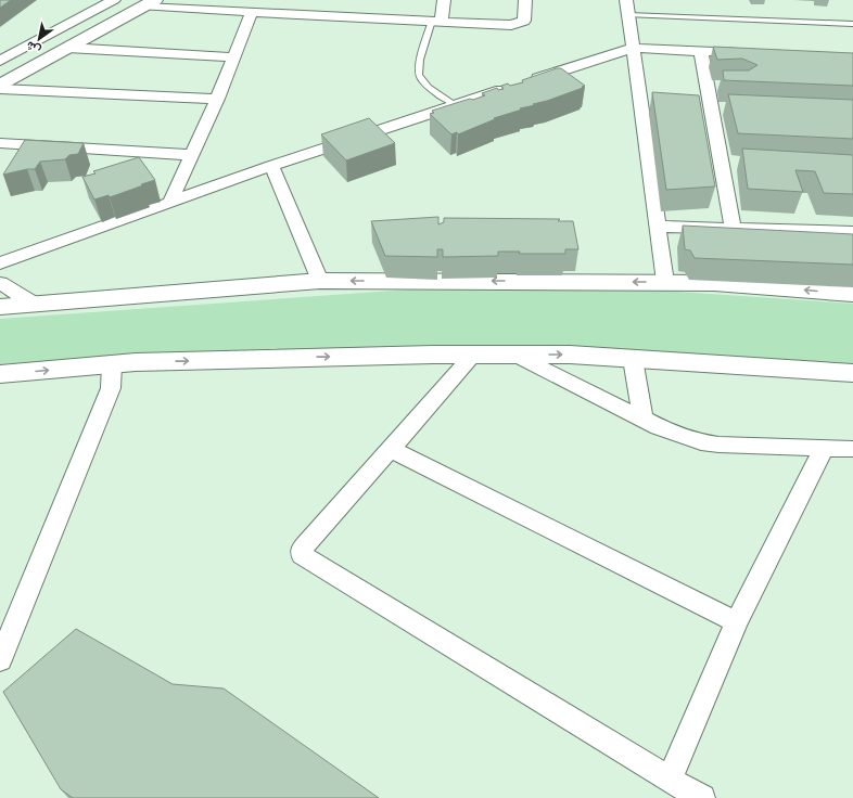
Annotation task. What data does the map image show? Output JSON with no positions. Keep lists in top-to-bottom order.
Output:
{
  "north": "bottom left"
}
